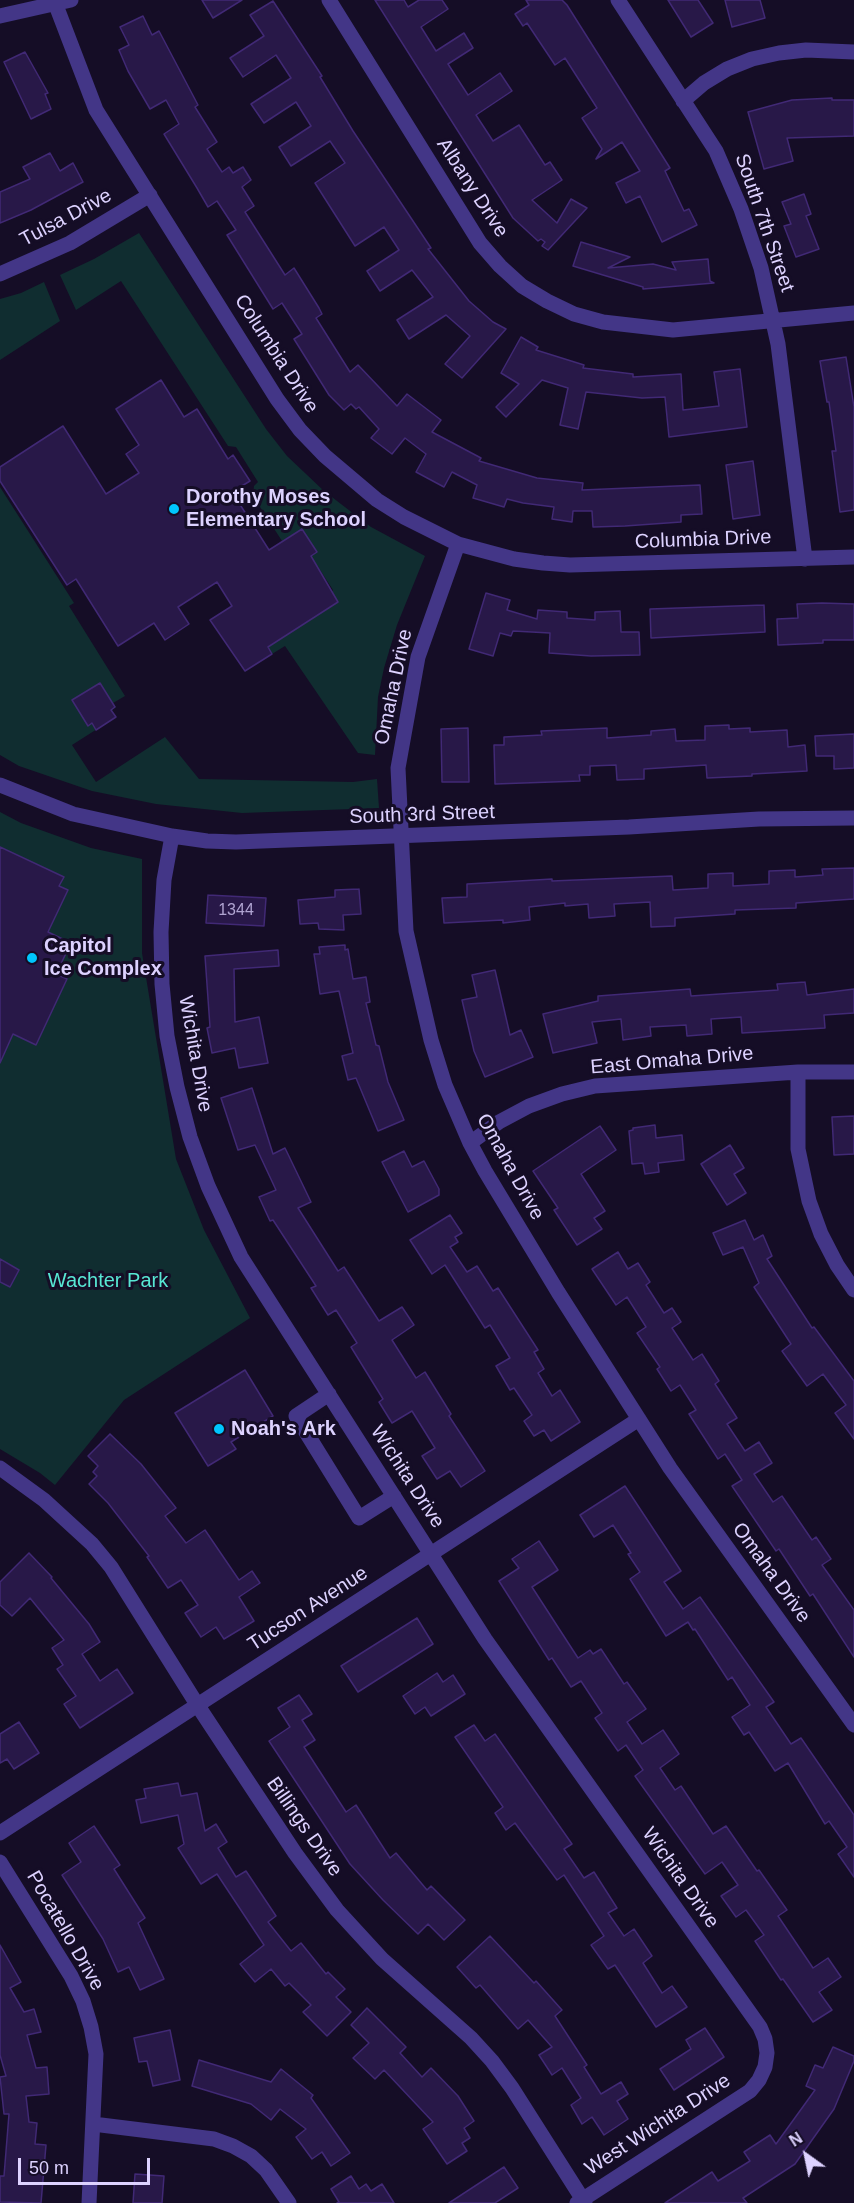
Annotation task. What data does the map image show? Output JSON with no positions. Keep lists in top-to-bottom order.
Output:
{
  "streets": {
    "street": [
      "Albany Drive",
      "Tulsa Drive",
      "South 7th Street",
      "Columbia Drive",
      "Omaha Drive",
      "South 3rd Street",
      "Wichita Drive",
      "East Omaha Drive",
      "Tucson Avenue",
      "Billings Drive",
      "Pocatello Drive",
      "West Wichita Drive"
    ]
  },
  "crossings": [
    ["Albany Drive", "South 7th Street"],
    ["Tulsa Drive", "Columbia Drive"],
    ["South 7th Street", "Columbia Drive"],
    ["Columbia Drive", "Omaha Drive"],
    ["Omaha Drive", "South 3rd Street"],
    ["Omaha Drive", "East Omaha Drive"],
    ["Omaha Drive", "Tucson Avenue"],
    ["South 3rd Street", "Wichita Drive"],
    ["Wichita Drive", "Tucson Avenue"],
    ["Wichita Drive", "West Wichita Drive"],
    ["Tucson Avenue", "Billings Drive"],
    ["Billings Drive", "West Wichita Drive"]
  ],
  "parks": ["Wachter Park"],
  "places": ["Dorothy Moses Elementary School", "Capitol Ice Complex", "Noah's Ark"],
  "house_numbers": ["1344"],
  "scale_bar": "50 m",
  "north": "top left"
}
